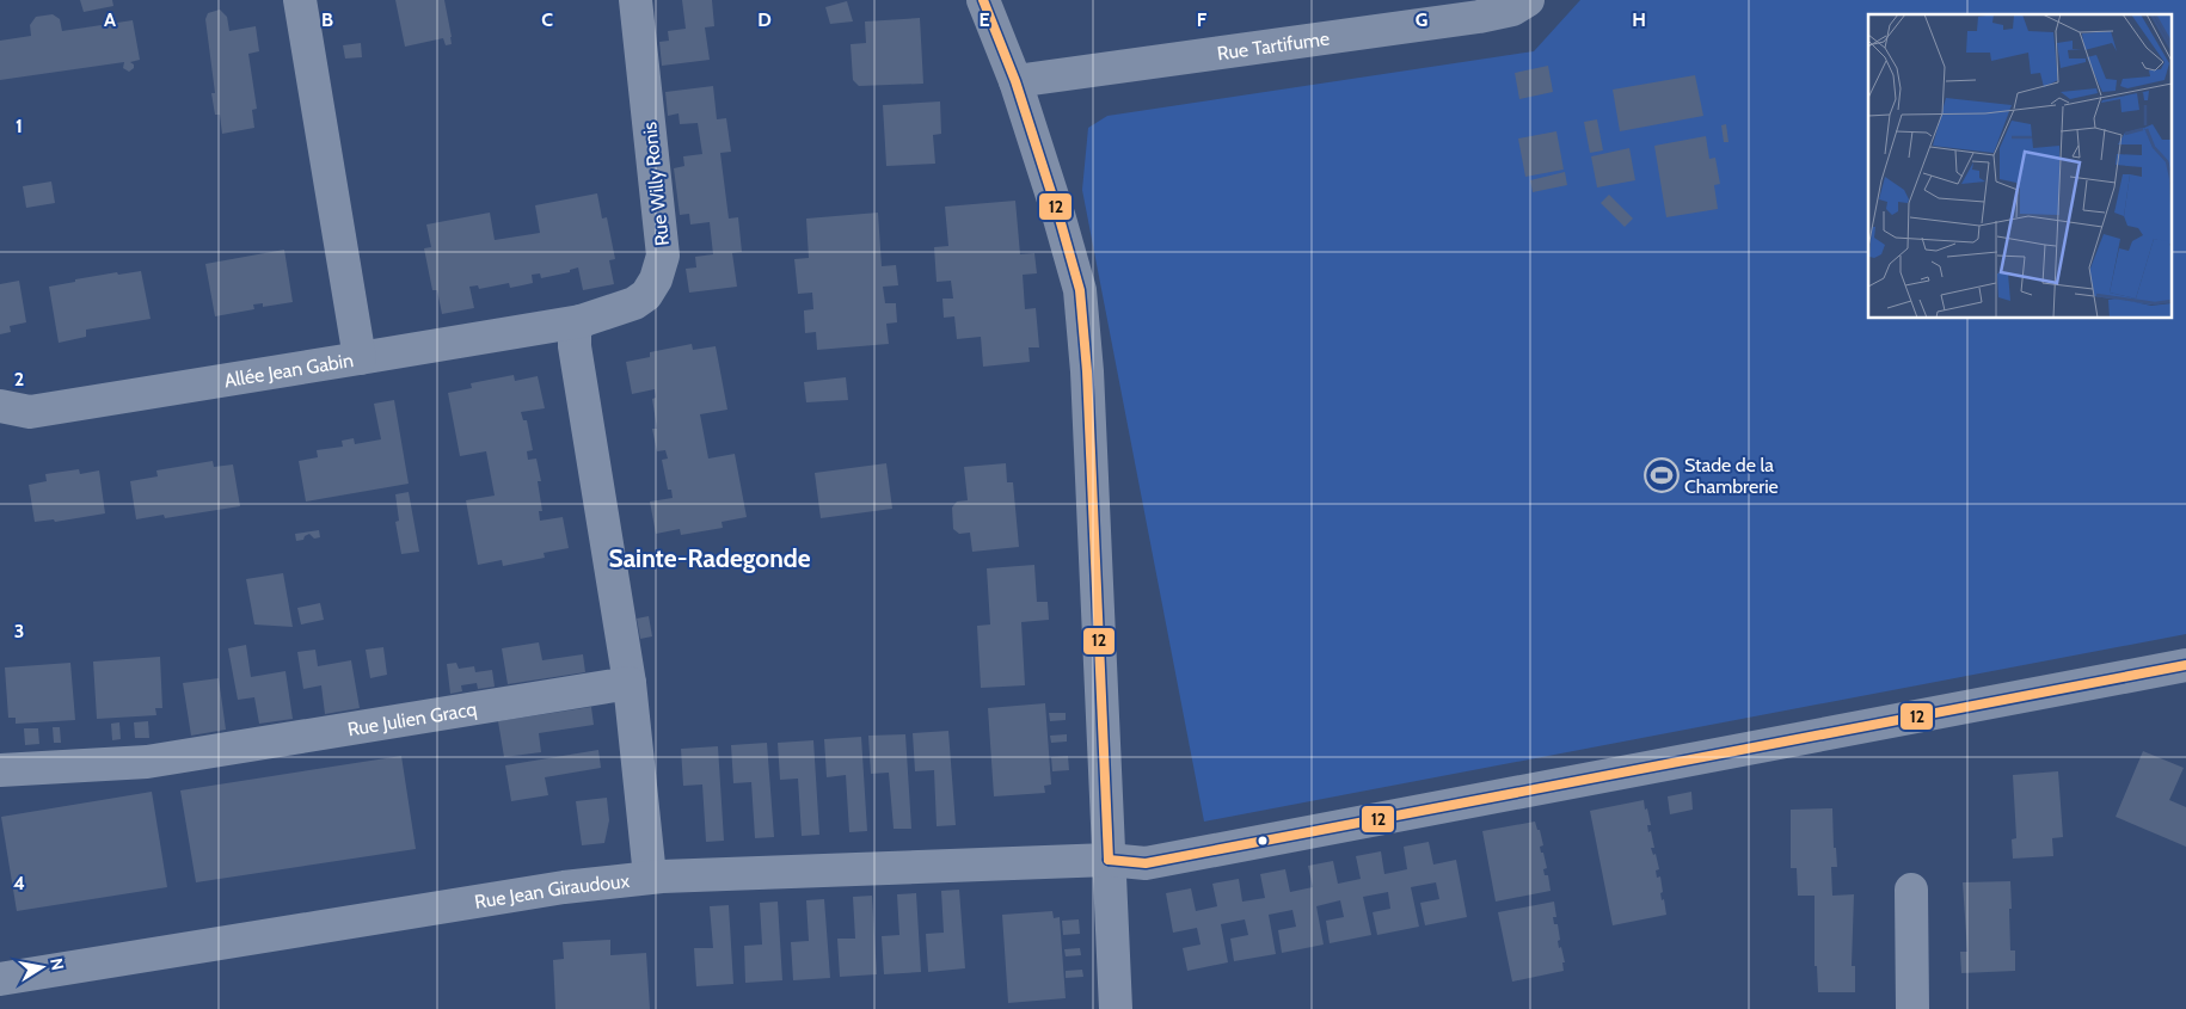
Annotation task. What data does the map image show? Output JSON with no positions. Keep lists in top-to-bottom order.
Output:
{
  "streets": {
    "street": [
      "Rue Tartifume",
      "Rue Willy Ronis",
      "Allée Jean Gabin",
      "Rue Julien Gracq",
      "Rue Jean Giraudoux"
    ]
  },
  "crossings": [
    ["Rue Willy Ronis", "Allée Jean Gabin"]
  ],
  "districts": ["Sainte-Radegonde"],
  "places": {
    "sports": ["Stade de la Chambrerie"]
  },
  "lines": ["transit line 12"],
  "north": "right",
  "grid": {
    "columns": [
      "A",
      "B",
      "C",
      "D",
      "E",
      "F",
      "G",
      "H"
    ],
    "rows": [
      "1",
      "2",
      "3",
      "4"
    ]
  }
}
